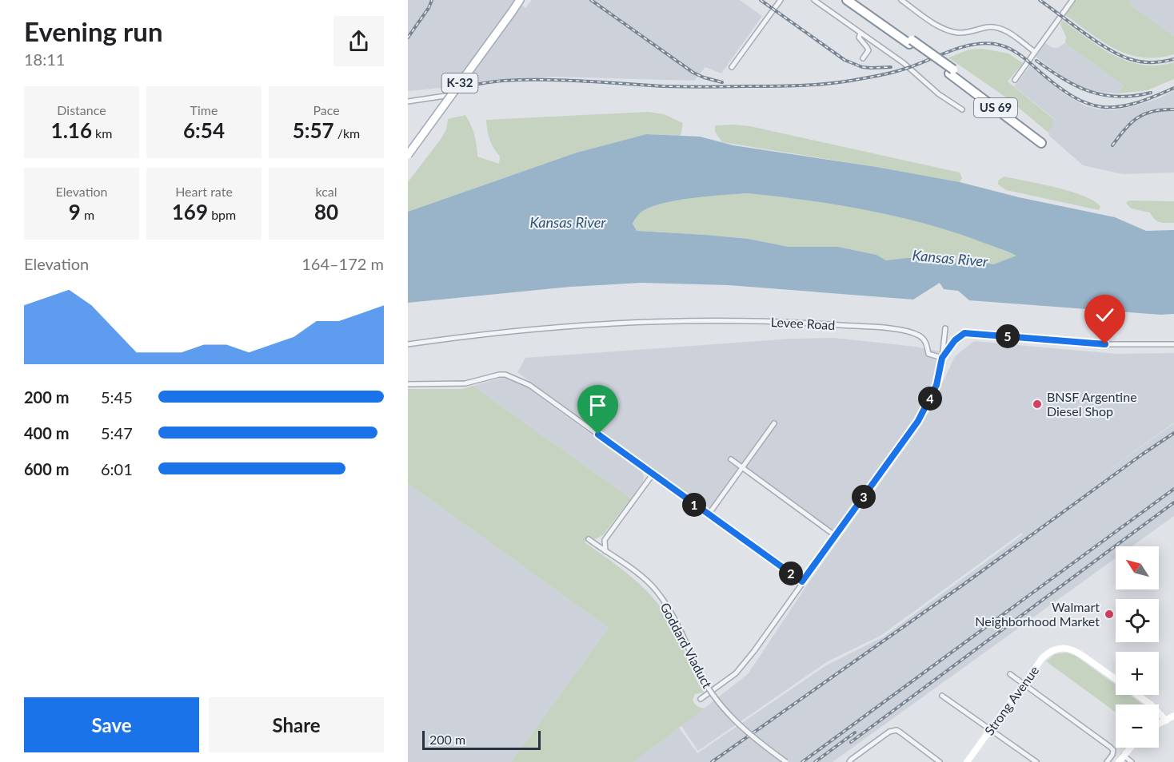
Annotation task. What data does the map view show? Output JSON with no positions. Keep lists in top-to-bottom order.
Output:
{
  "streets": {
    "highway": ["US 69"],
    "main road": ["K-32"],
    "street": ["Levee Road", "Goddard Viaduct", "Strong Avenue"]
  },
  "water": ["Kansas River"],
  "places": ["BNSF Argentine Diesel Shop", "Walmart Neighborhood Market"],
  "scale_bar": "200 m",
  "north": "top left",
  "page": {
    "heading": ["Evening run", "18:11"],
    "stats": [
      ["Distance", "1.16 km"],
      ["Time", "6:54"],
      ["Pace", "5:57 /km"],
      ["Elevation", "9 m"],
      ["Heart rate", "169 bpm"],
      ["kcal", "80"]
    ],
    "chart": ["Elevation", "164–172 m"],
    "pins": [
      "5",
      "4",
      "3",
      "1",
      "2"
    ],
    "list": [
      {
        "name": "200 m",
        "note": "5:45"
      },
      {
        "name": "400 m",
        "note": "5:47"
      },
      {
        "name": "600 m",
        "note": "6:01"
      }
    ],
    "map_buttons": ["+", "−"],
    "buttons": ["Save", "Share"],
    "scale": "200 m"
  }
}
